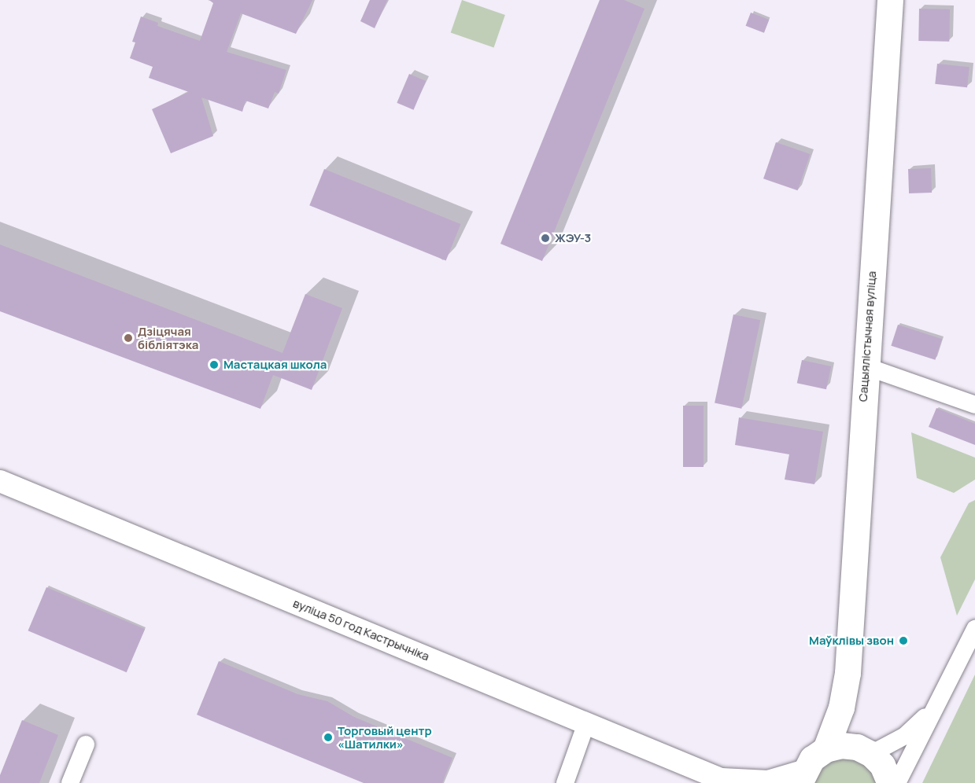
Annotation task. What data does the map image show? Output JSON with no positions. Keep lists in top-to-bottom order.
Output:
{
  "streets": {
    "main road": ["Сацыялістычная вуліца"],
    "street": ["вуліца 50 год Кастрычніка"]
  },
  "places": [
    "ЖЭУ-3",
    "Дзіцячая бібліятэка",
    "Мастацкая школа",
    "Маўклівы звон",
    "Торговый центр «Шатилки»"
  ]
}
